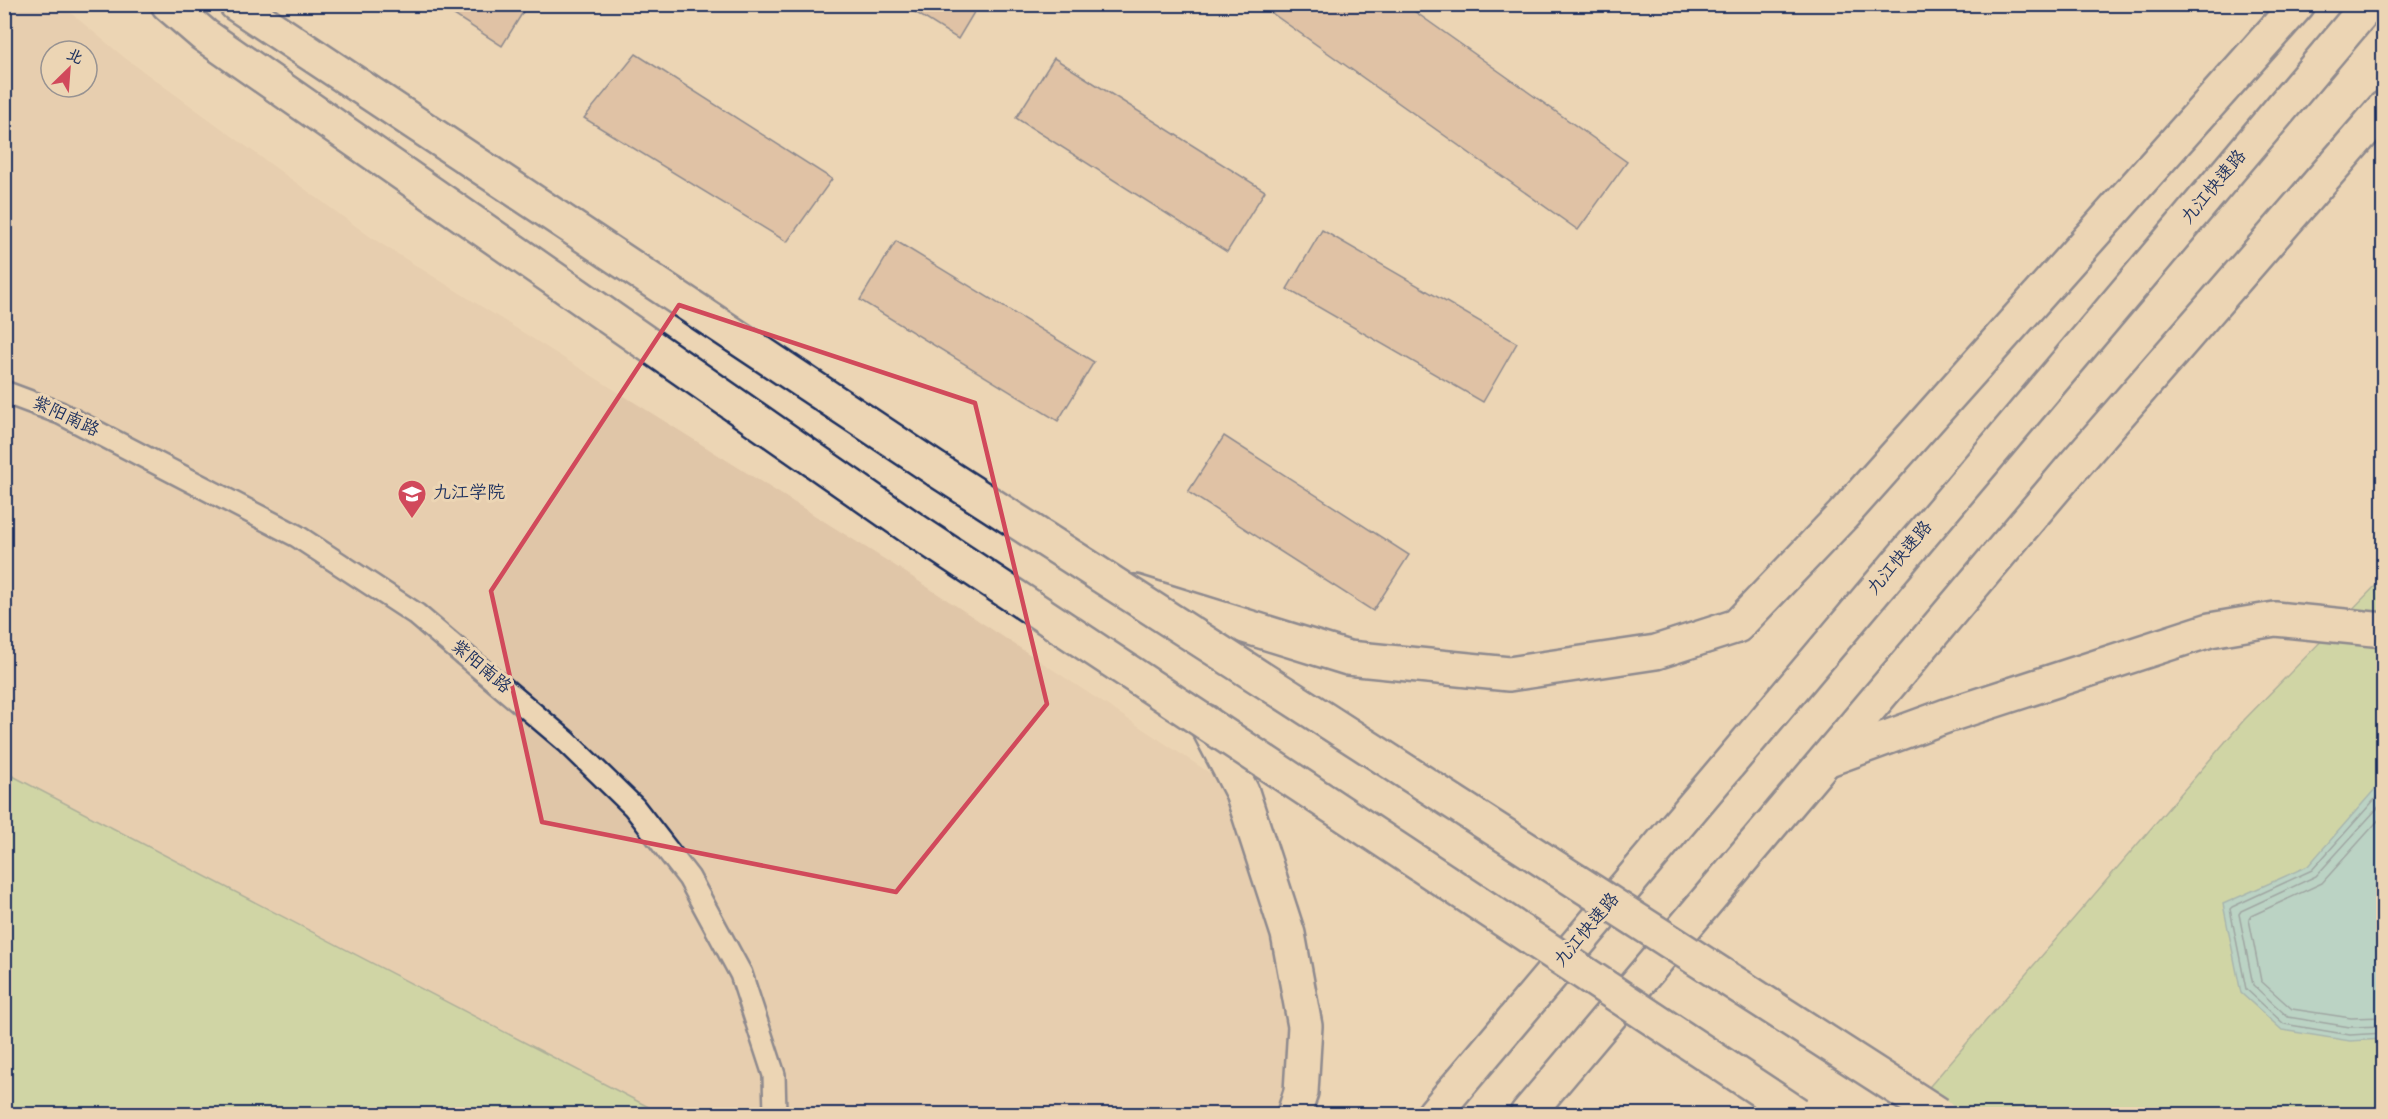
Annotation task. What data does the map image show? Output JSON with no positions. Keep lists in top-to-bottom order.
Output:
{
  "streets": {
    "main road": ["九江快速路"],
    "lane": ["紫阳南路"]
  },
  "places": {
    "school or university": ["九江学院"]
  },
  "north": "top right"
}
